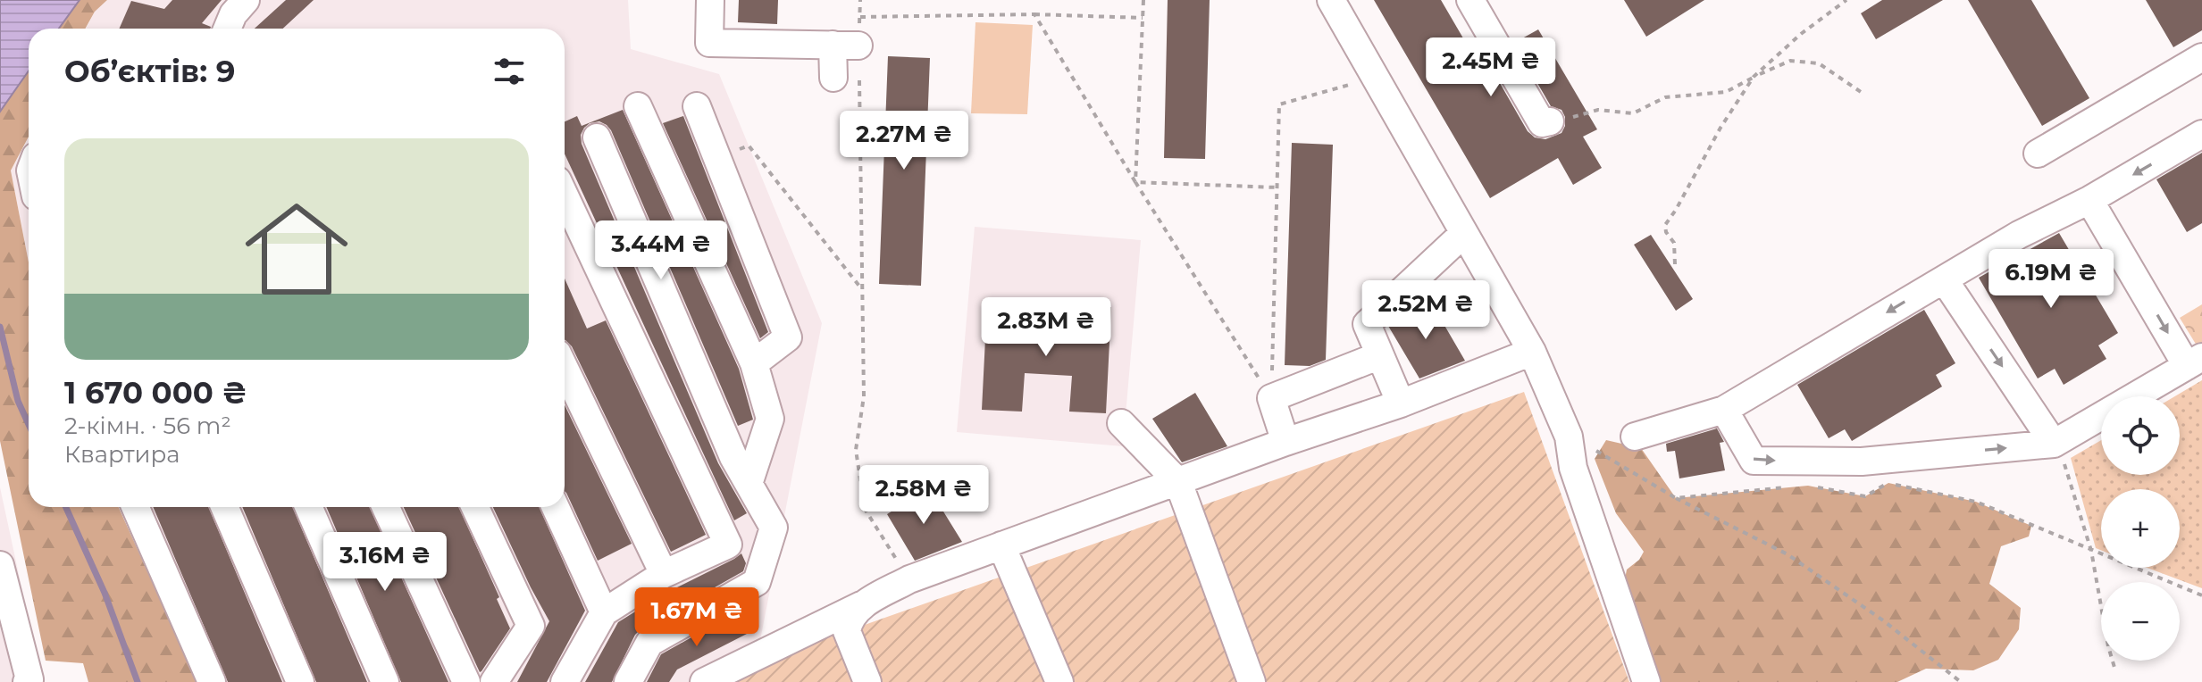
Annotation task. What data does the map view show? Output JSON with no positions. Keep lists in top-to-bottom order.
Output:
{
  "page": {
    "heading": "Об’єктів: 9",
    "price": [
      "2.45M ₴",
      "2.27M ₴",
      "3.44M ₴",
      "6.19M ₴",
      "2.52M ₴",
      "2.83M ₴",
      "2.58M ₴",
      "3.16M ₴",
      "1.67M ₴"
    ],
    "list": [
      {
        "name": "1 670 000 ₴",
        "note": "2-кімн. · 56 m² · Квартира"
      }
    ],
    "map_buttons": ["+", "−"]
  }
}
